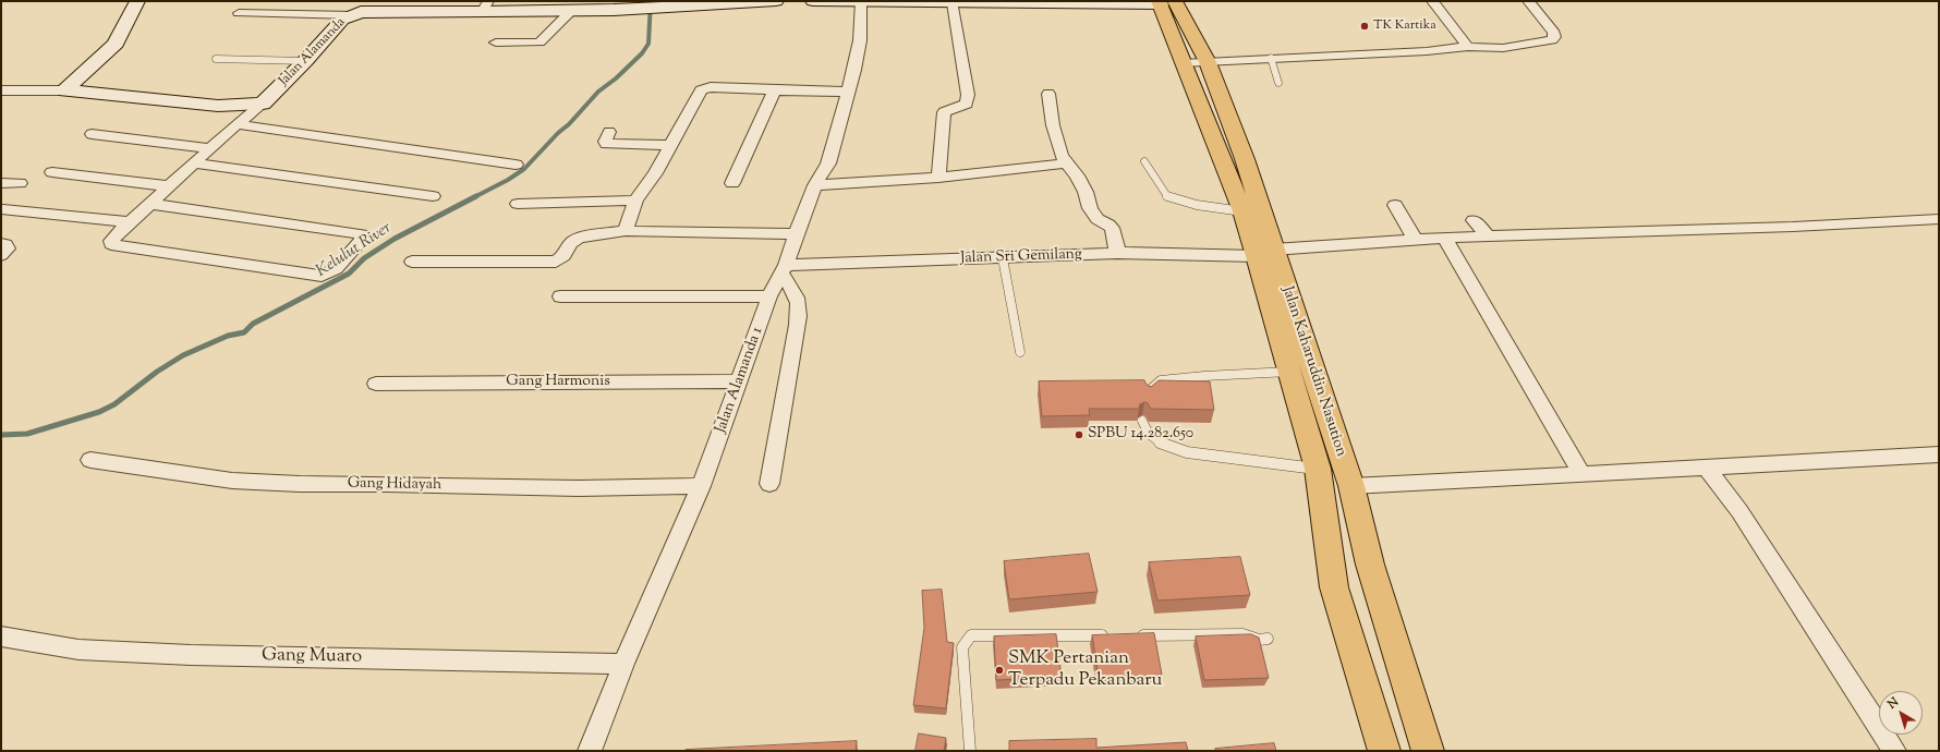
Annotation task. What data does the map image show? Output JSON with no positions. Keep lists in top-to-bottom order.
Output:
{
  "streets": {
    "highway": ["Jalan Kaharuddin Nasution"],
    "street": [
      "Jalan Alamanda",
      "Jalan Sri Gemilang",
      "Jalan Alamanda 1",
      "Gang Harmonis",
      "Gang Hidayah",
      "Gang Muaro"
    ]
  },
  "crossings": [
    ["Jalan Sri Gemilang", "Jalan Kaharuddin Nasution"],
    ["Jalan Sri Gemilang", "Jalan Alamanda 1"],
    ["Jalan Alamanda 1", "Gang Harmonis"],
    ["Jalan Alamanda 1", "Gang Hidayah"],
    ["Jalan Alamanda 1", "Gang Muaro"]
  ],
  "water": ["Kelulut River"],
  "places": ["TK Kartika", "SPBU 14.282.650", "SMK Pertanian Terpadu Pekanbaru"],
  "north": "top left"
}
